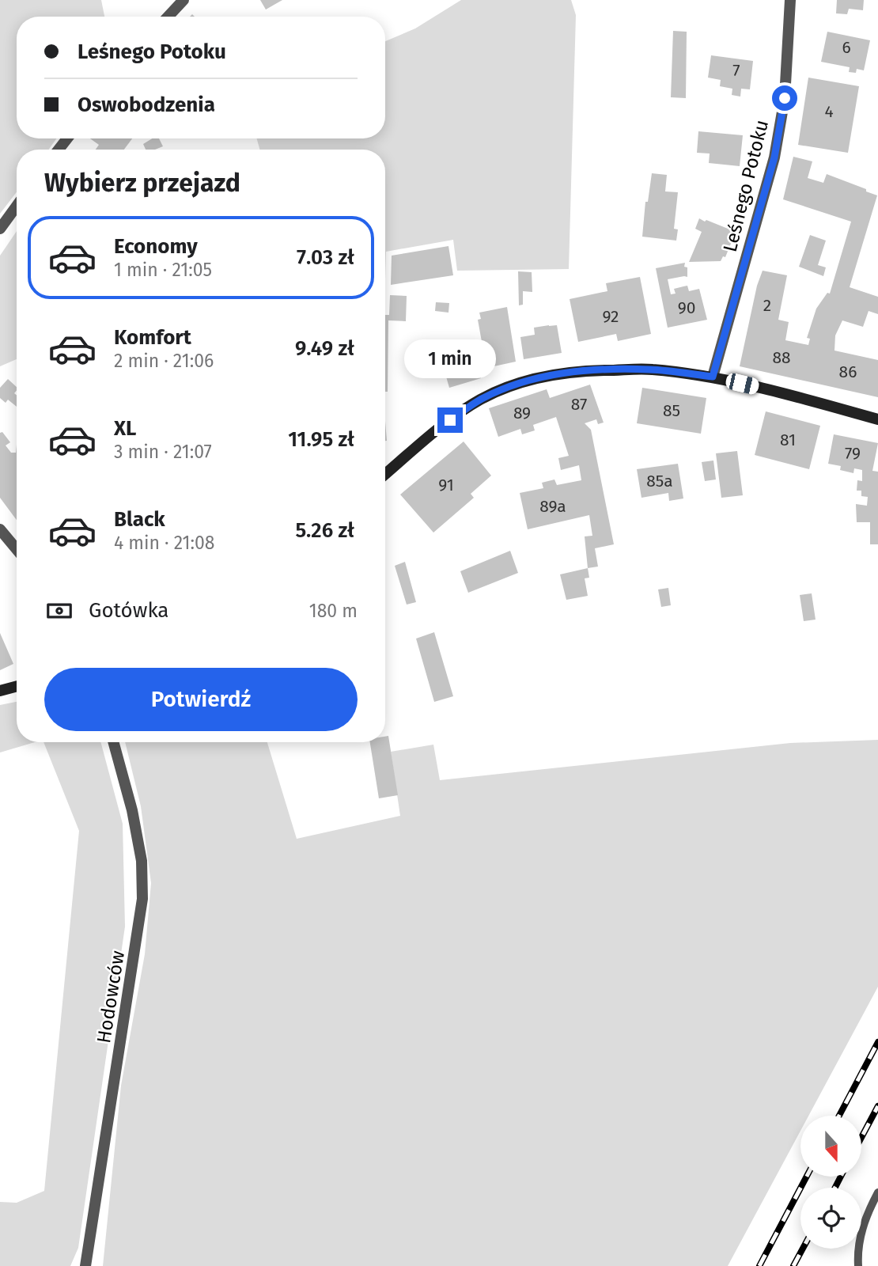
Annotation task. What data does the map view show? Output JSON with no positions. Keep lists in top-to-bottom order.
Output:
{
  "streets": {
    "street": ["Leśnego Potoku", "Hodowców"]
  },
  "house_numbers": [
    "6",
    "7",
    "4",
    "2",
    "90",
    "92",
    "88",
    "86",
    "87",
    "85",
    "89",
    "81",
    "79",
    "85a",
    "91",
    "89a"
  ],
  "north": "bottom",
  "page": {
    "banner": ["Leśnego Potoku", "Oswobodzenia"],
    "heading": "Wybierz przejazd",
    "list": [
      {
        "name": "Economy",
        "note": "1 min · 21:05",
        "value": "7.03 zł"
      },
      {
        "name": "Komfort",
        "note": "2 min · 21:06",
        "value": "9.49 zł"
      },
      {
        "name": "XL",
        "note": "3 min · 21:07",
        "value": "11.95 zł"
      },
      {
        "name": "Black",
        "note": "4 min · 21:08",
        "value": "5.26 zł"
      }
    ],
    "bubble": "1 min",
    "pay": ["Gotówka", "180 m"],
    "buttons": "Potwierdź"
  }
}
